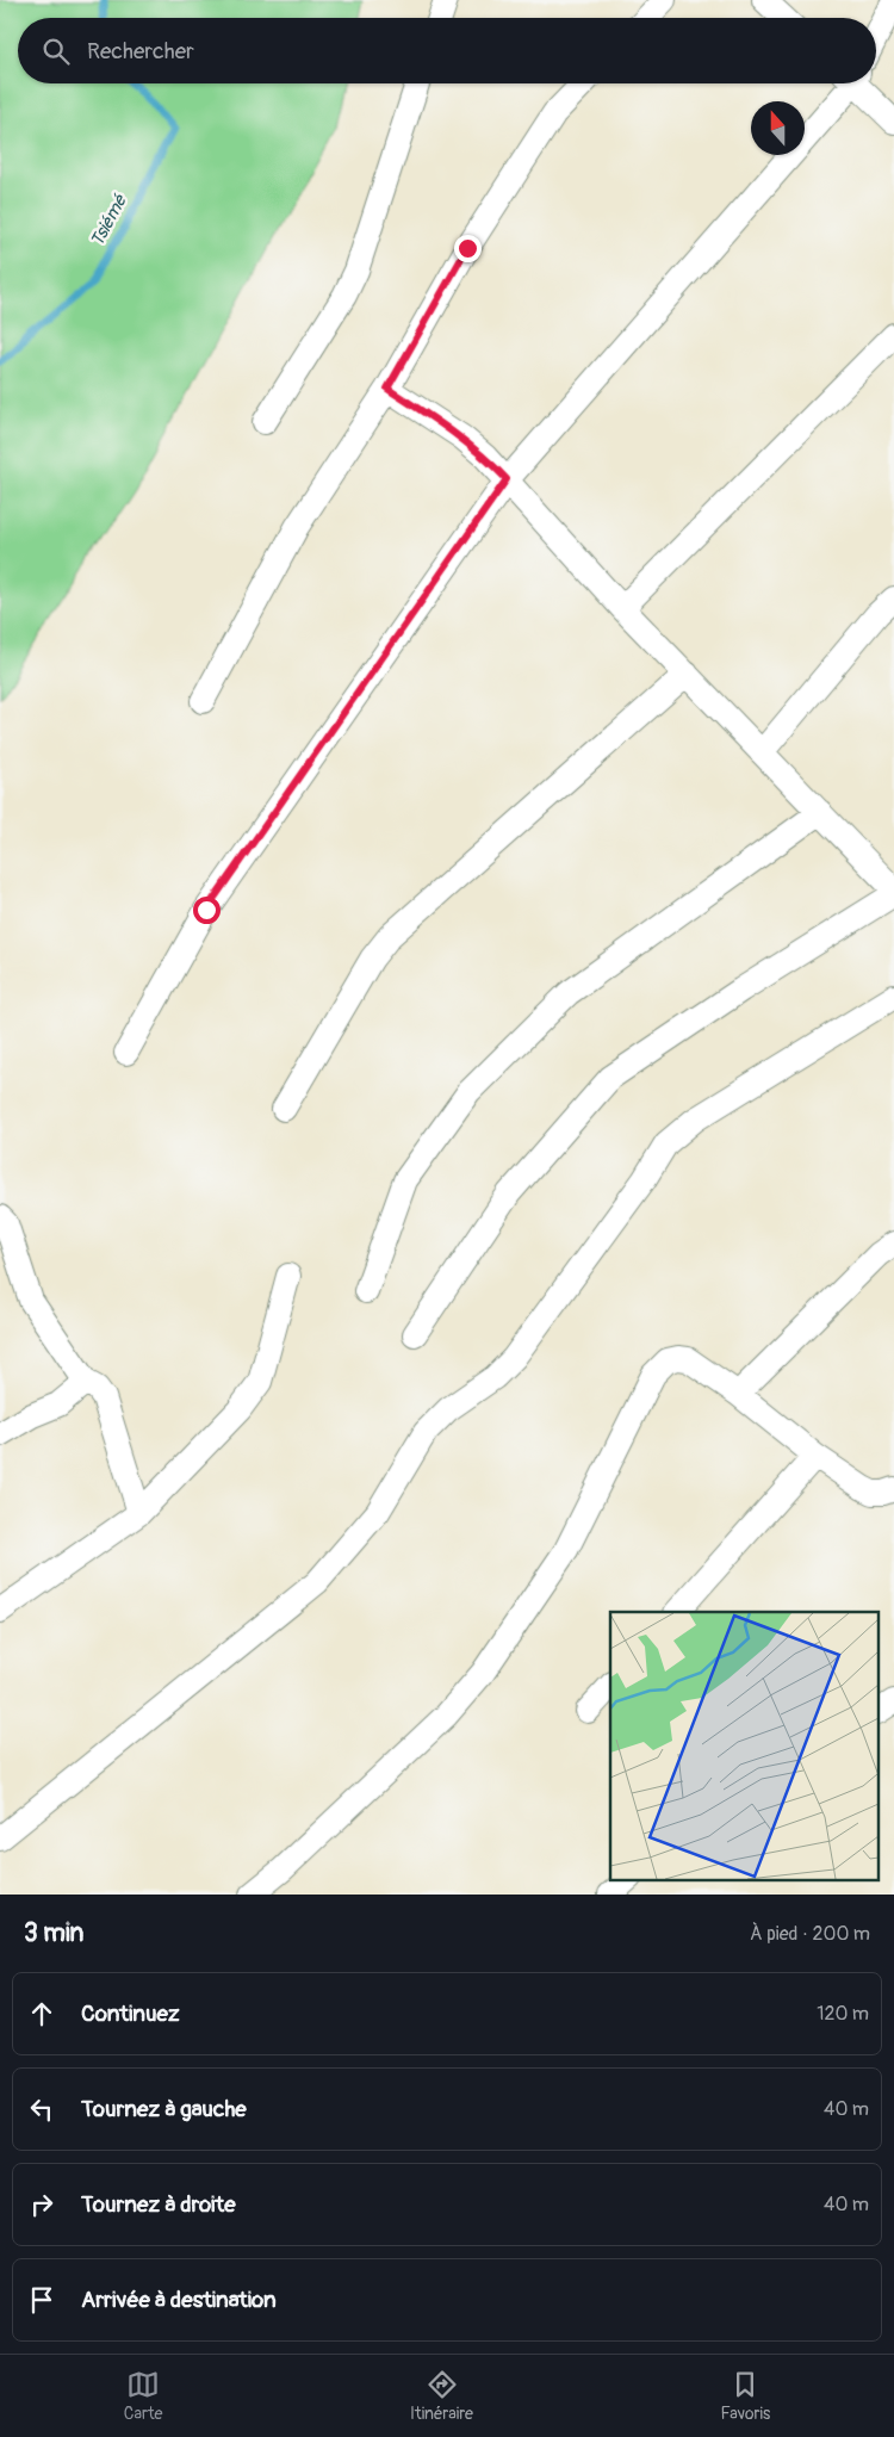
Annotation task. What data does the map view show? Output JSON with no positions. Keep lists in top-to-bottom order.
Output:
{
  "water": ["Tsiémé"],
  "north": "top",
  "page": {
    "search": "Rechercher",
    "heading": ["3 min", "À pied · 200 m"],
    "list": [
      ["Continuez", "120 m"],
      ["Tournez à gauche", "40 m"],
      ["Tournez à droite", "40 m"],
      "Arrivée à destination"
    ],
    "nav": ["Carte", "Itinéraire", "Favoris"]
  }
}
